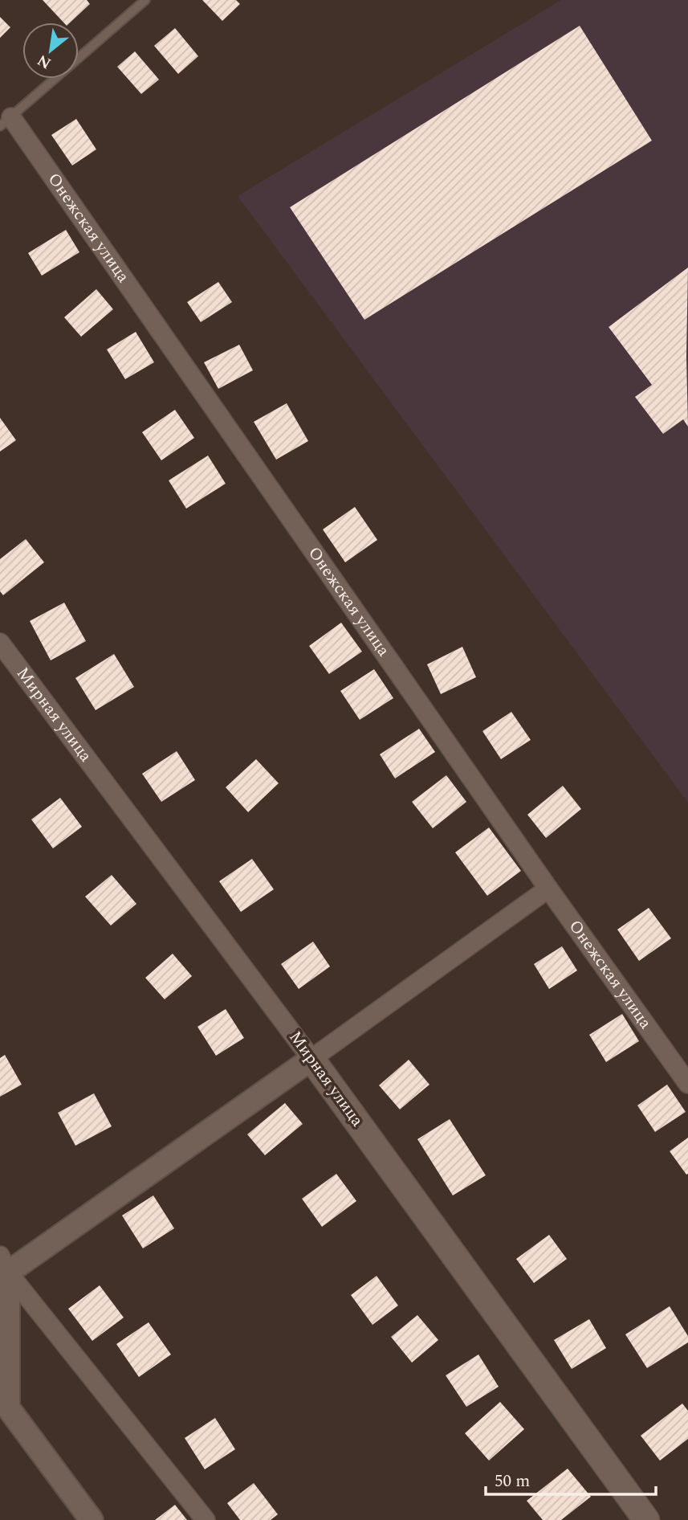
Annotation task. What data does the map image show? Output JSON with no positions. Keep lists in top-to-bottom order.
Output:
{
  "streets": {
    "main road": ["Мирная улица"],
    "street": ["Онежская улица"]
  },
  "scale_bar": "50 m",
  "north": "bottom left"
}
